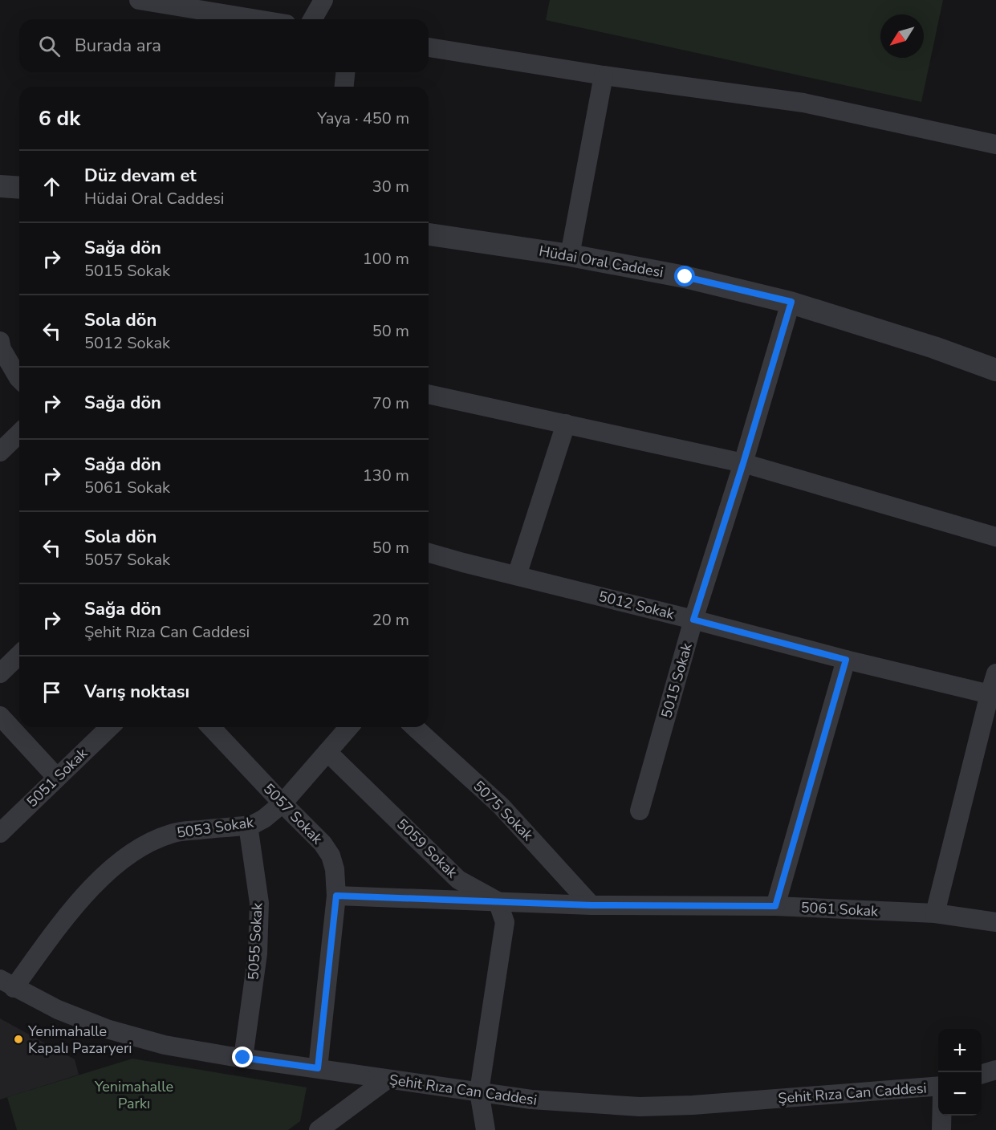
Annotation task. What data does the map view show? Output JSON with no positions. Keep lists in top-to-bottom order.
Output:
{
  "streets": {
    "street": [
      "Hüdai Oral Caddesi",
      "5012 Sokak",
      "5015 Sokak",
      "5051 Sokak",
      "5075 Sokak",
      "5057 Sokak",
      "5053 Sokak",
      "5059 Sokak",
      "5061 Sokak",
      "5055 Sokak",
      "Şehit Rıza Can Caddesi"
    ]
  },
  "crossings": [
    ["Hüdai Oral Caddesi", "5015 Sokak"],
    ["5012 Sokak", "5015 Sokak"],
    ["5075 Sokak", "5061 Sokak"],
    ["5057 Sokak", "5053 Sokak"],
    ["5057 Sokak", "5061 Sokak"],
    ["5057 Sokak", "Şehit Rıza Can Caddesi"],
    ["5053 Sokak", "5059 Sokak"],
    ["5053 Sokak", "5055 Sokak"],
    ["5053 Sokak", "Şehit Rıza Can Caddesi"],
    ["5059 Sokak", "5061 Sokak"],
    ["5055 Sokak", "Şehit Rıza Can Caddesi"]
  ],
  "parks": ["Yenimahalle Parkı"],
  "places": ["Yenimahalle Kapalı Pazaryeri"],
  "north": "bottom left",
  "page": {
    "search": "Burada ara",
    "heading": ["6 dk", "Yaya · 450 m"],
    "list": [
      ["Düz devam et", "Hüdai Oral Caddesi", "30 m"],
      ["Sağa dön", "5015 Sokak", "100 m"],
      ["Sola dön", "5012 Sokak", "50 m"],
      ["Sağa dön", "70 m"],
      ["Sağa dön", "5061 Sokak", "130 m"],
      ["Sola dön", "5057 Sokak", "50 m"],
      ["Sağa dön", "Şehit Rıza Can Caddesi", "20 m"],
      "Varış noktası"
    ],
    "map_buttons": ["+", "−"]
  }
}
